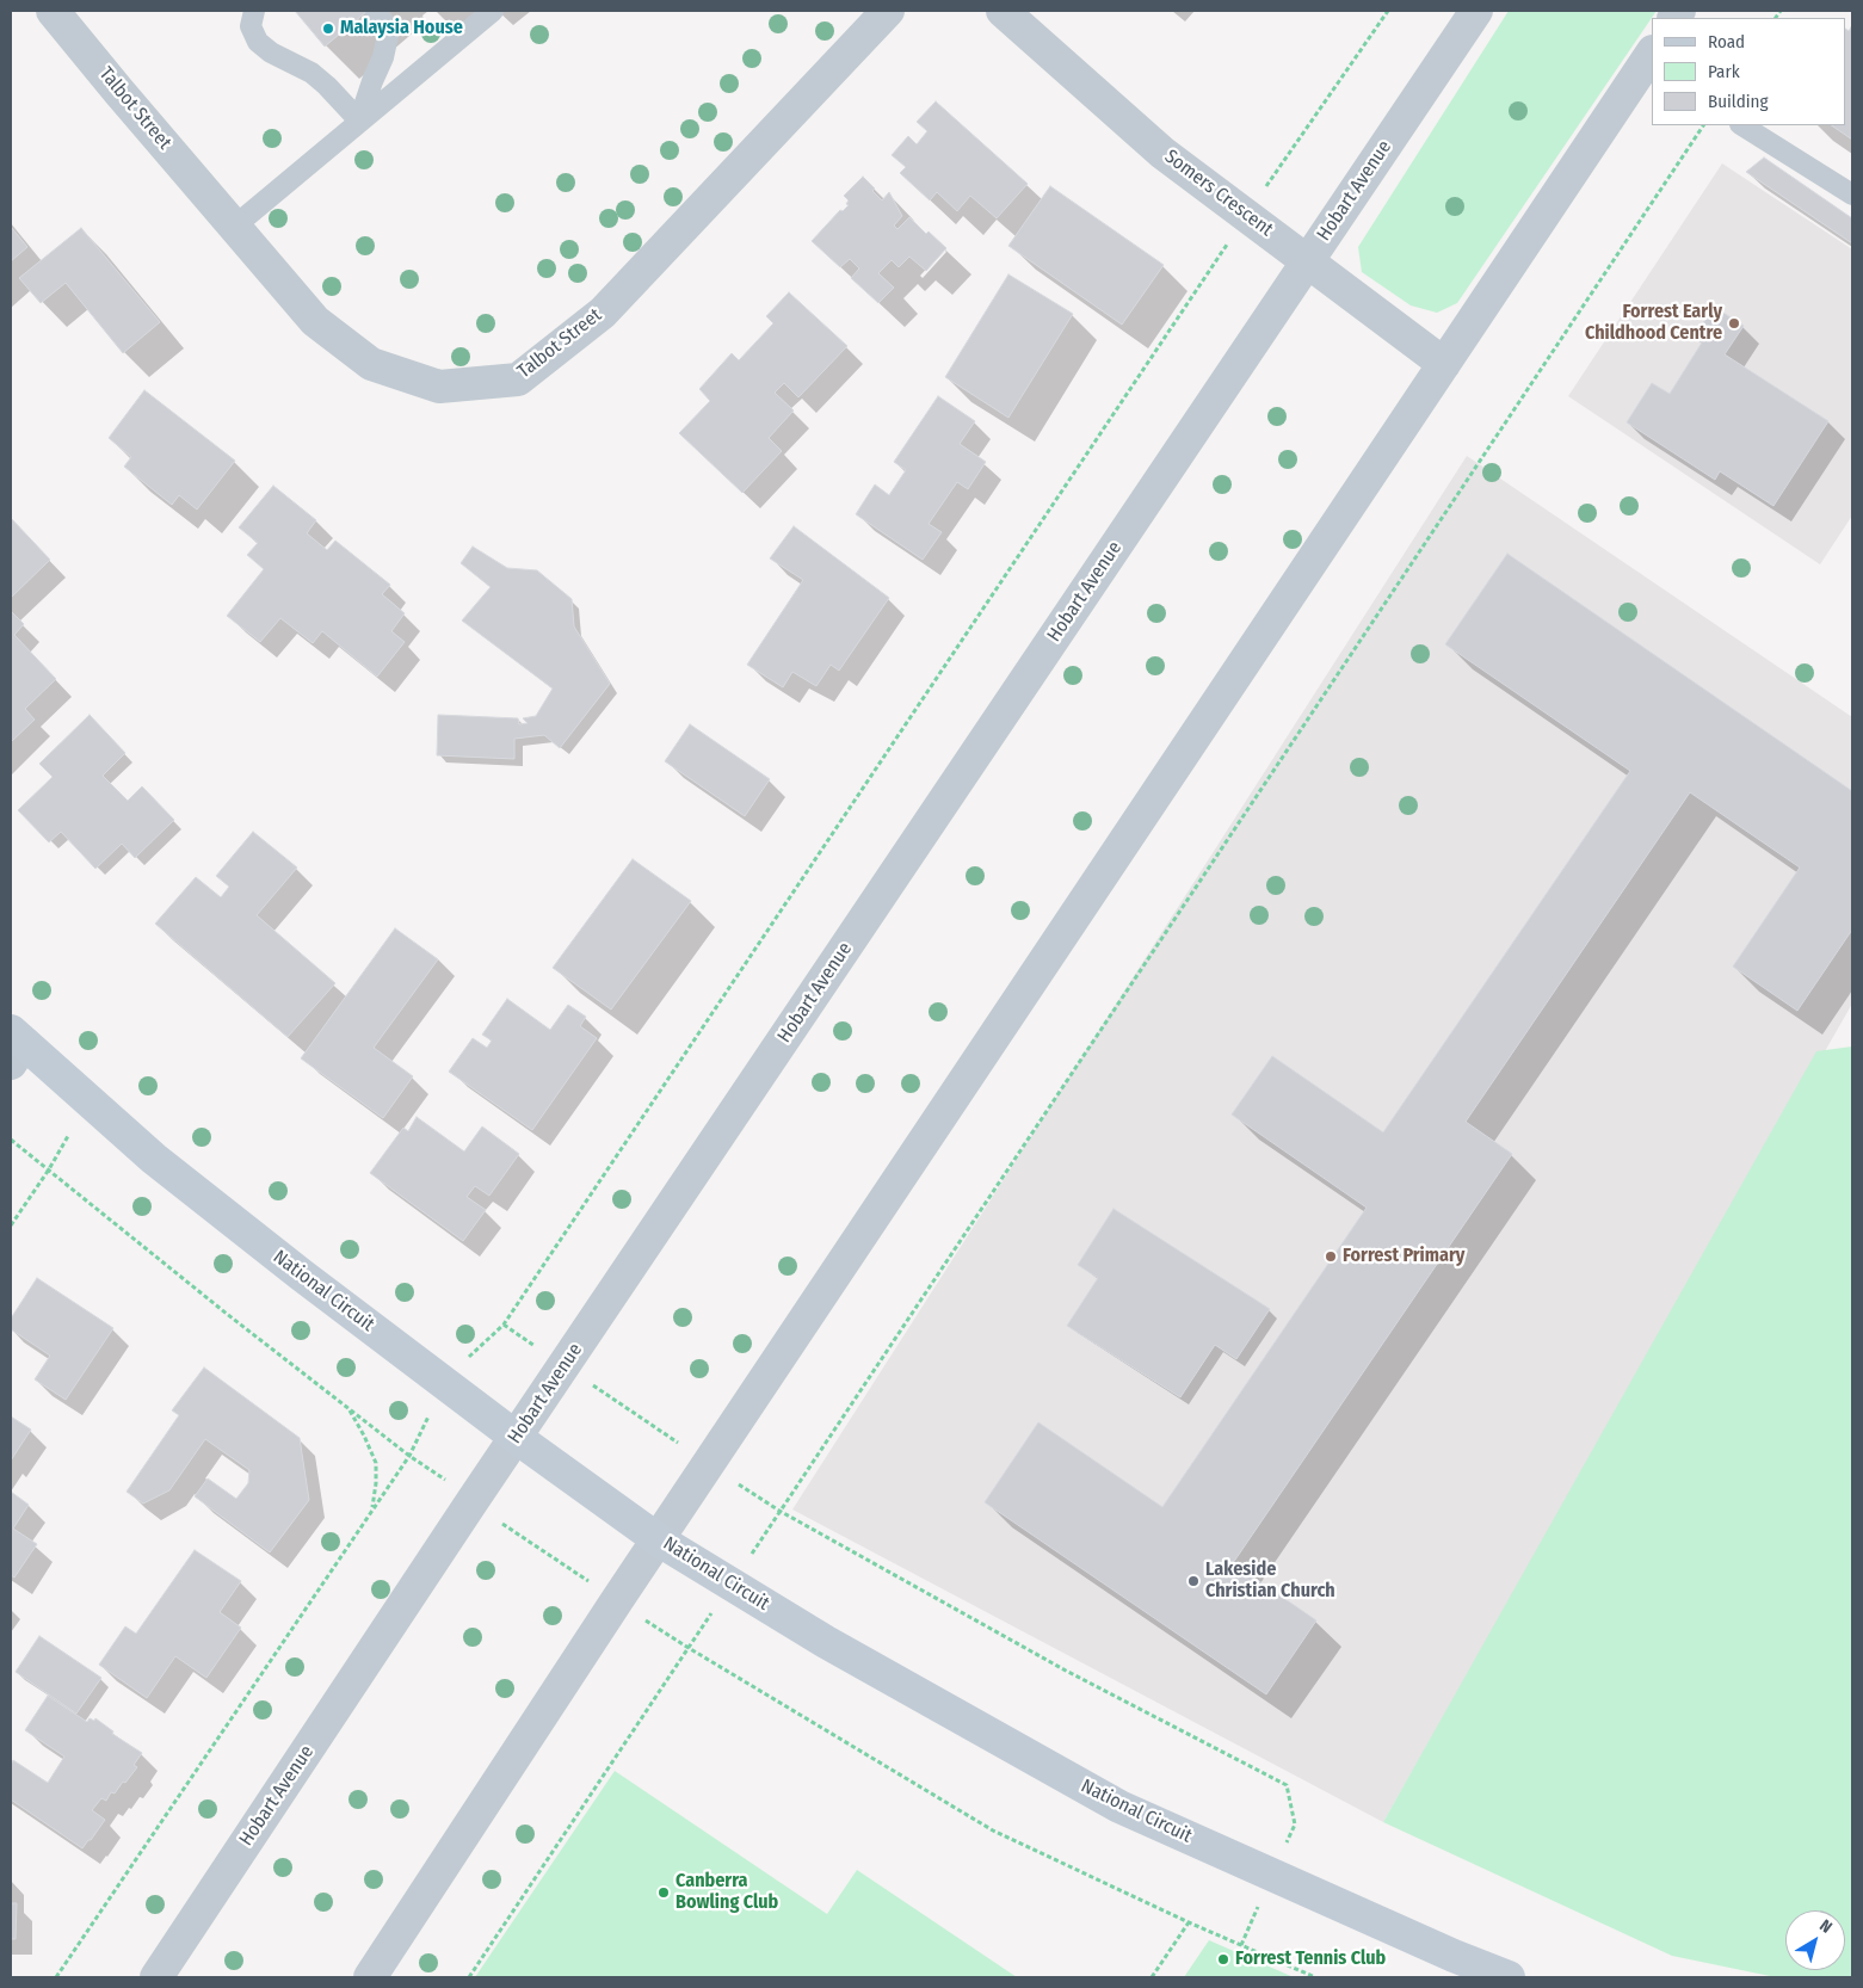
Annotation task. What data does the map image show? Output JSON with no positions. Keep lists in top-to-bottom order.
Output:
{
  "streets": {
    "street": [
      "Talbot Street",
      "Hobart Avenue",
      "Somers Crescent",
      "National Circuit"
    ]
  },
  "crossings": [
    ["Hobart Avenue", "Somers Crescent"],
    ["Hobart Avenue", "National Circuit"]
  ],
  "places": [
    "Malaysia House",
    "Forrest Early Childhood Centre",
    "Forrest Primary",
    "Lakeside Christian Church",
    "Canberra Bowling Club",
    "Forrest Tennis Club"
  ],
  "legend": ["Road", "Park", "Building"],
  "north": "top right"
}
